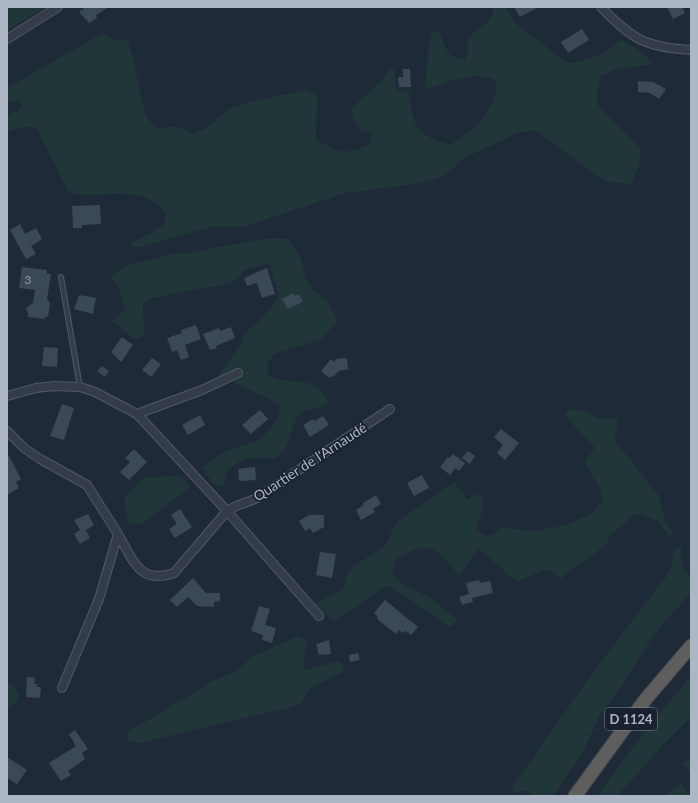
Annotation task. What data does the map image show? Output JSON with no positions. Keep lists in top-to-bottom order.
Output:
{
  "streets": {
    "highway": ["D 1124"],
    "street": ["Quartier de l'Arnaudé"]
  },
  "house_numbers": ["3"]
}
